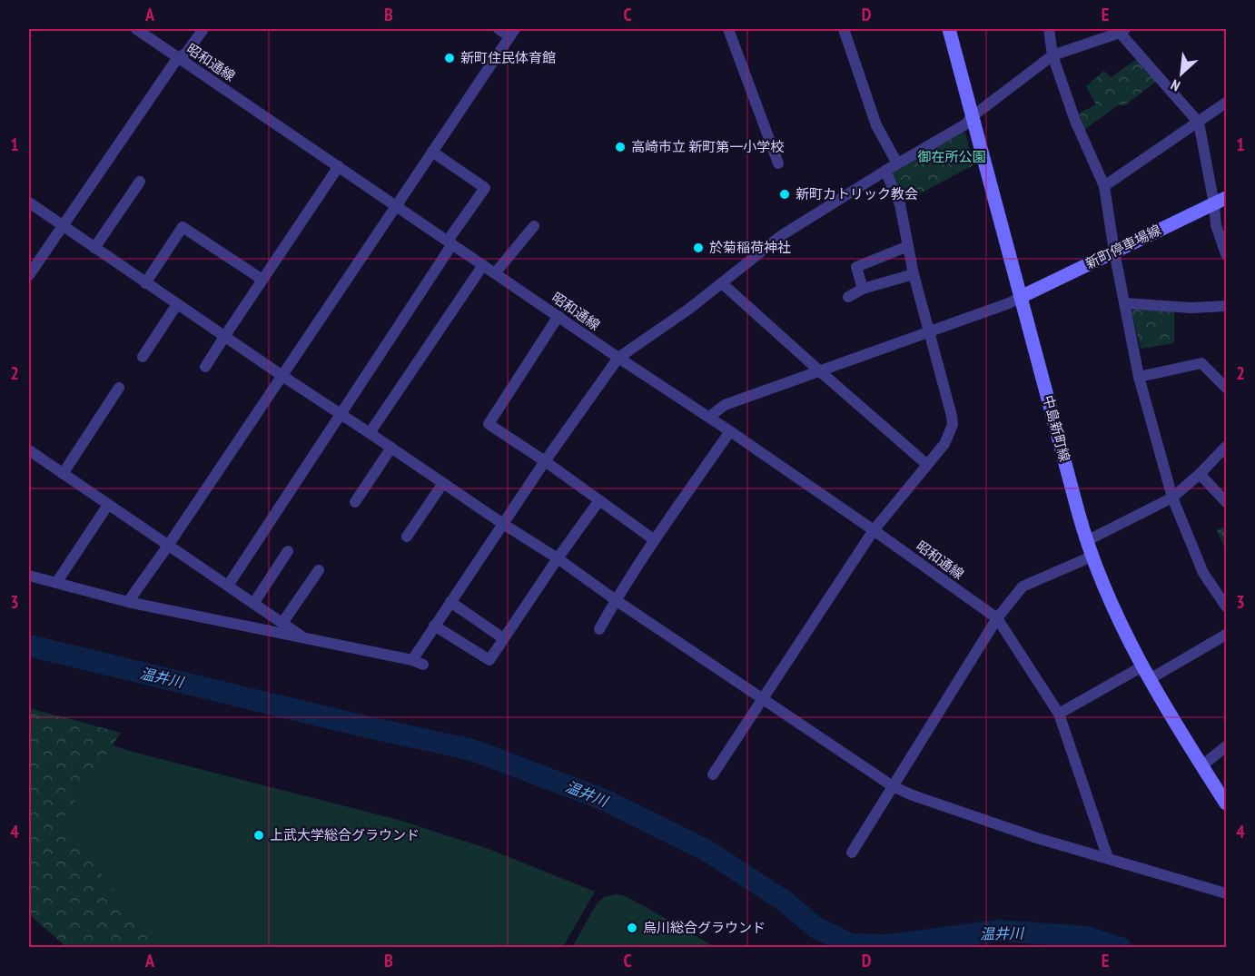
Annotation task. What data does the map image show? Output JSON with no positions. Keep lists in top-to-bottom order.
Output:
{
  "streets": {
    "main road": ["新町停車場線", "中島新町線"],
    "street": ["昭和通線"]
  },
  "crossings": [
    ["新町停車場線", "中島新町線"]
  ],
  "water": ["温井川"],
  "parks": ["御在所公園"],
  "places": [
    "新町住民体育館",
    "高崎市立 新町第一小学校",
    "新町カトリック教会",
    "於菊稲荷神社",
    "上武大学総合グラウンド",
    "烏川総合グラウンド"
  ],
  "north": "bottom left",
  "grid": {
    "columns": [
      "A",
      "B",
      "C",
      "D",
      "E"
    ],
    "rows": [
      "1",
      "2",
      "3",
      "4"
    ]
  }
}
